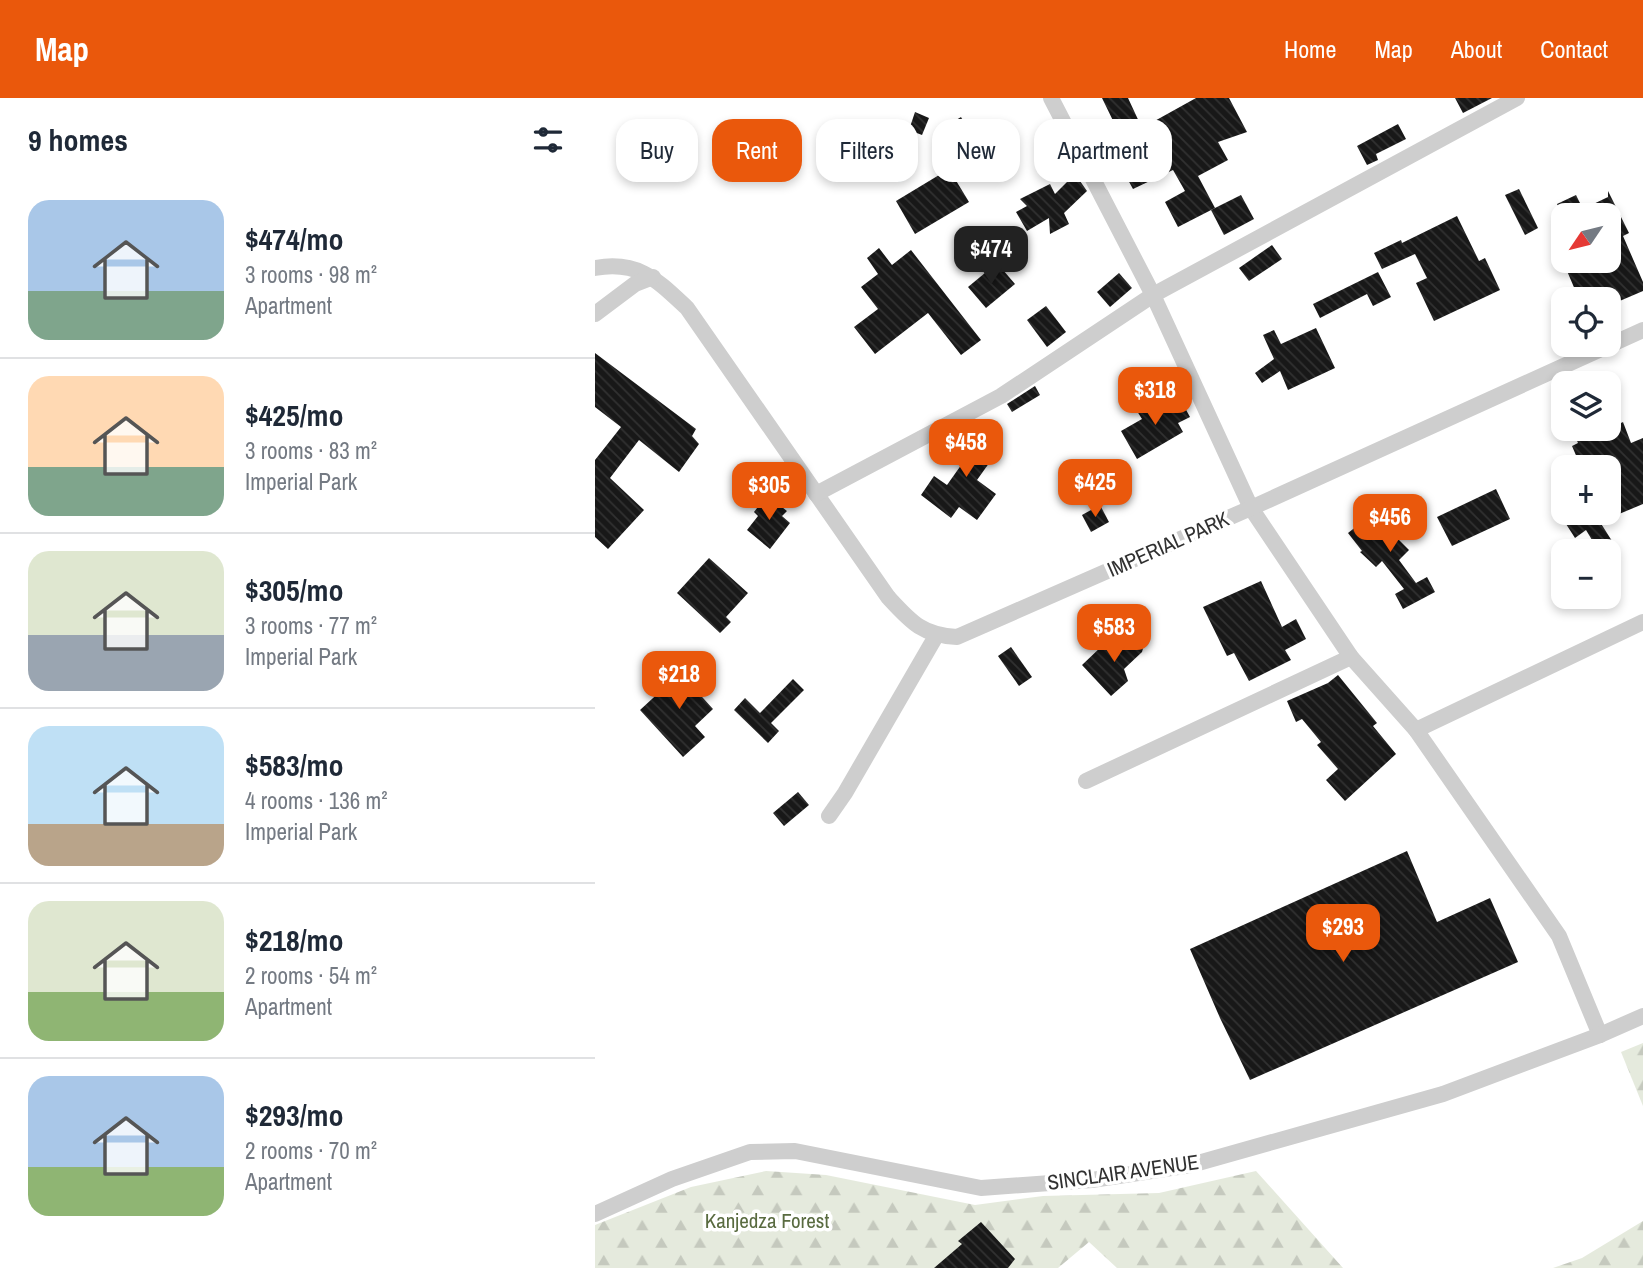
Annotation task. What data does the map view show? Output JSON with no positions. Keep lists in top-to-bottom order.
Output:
{
  "streets": {
    "street": ["IMPERIAL PARK", "SINCLAIR AVENUE"]
  },
  "parks": ["Kanjedza Forest"],
  "north": "bottom left",
  "page": {
    "header": "Map",
    "nav": [
      "Home",
      "Map",
      "About",
      "Contact"
    ],
    "heading": "9 homes",
    "chip": [
      "Buy",
      "Rent",
      "Filters",
      "New",
      "Apartment"
    ],
    "list": [
      {
        "name": "$474/mo",
        "note": "3 rooms · 98 m² · Apartment"
      },
      {
        "name": "$425/mo",
        "note": "3 rooms · 83 m² · Imperial Park"
      },
      {
        "name": "$305/mo",
        "note": "3 rooms · 77 m² · Imperial Park"
      },
      {
        "name": "$583/mo",
        "note": "4 rooms · 136 m² · Imperial Park"
      },
      {
        "name": "$218/mo",
        "note": "2 rooms · 54 m² · Apartment"
      },
      {
        "name": "$293/mo",
        "note": "2 rooms · 70 m² · Apartment"
      }
    ],
    "map_buttons": ["+", "−"],
    "price": [
      "$474",
      "$318",
      "$458",
      "$425",
      "$305",
      "$456",
      "$583",
      "$218",
      "$293"
    ]
  }
}
